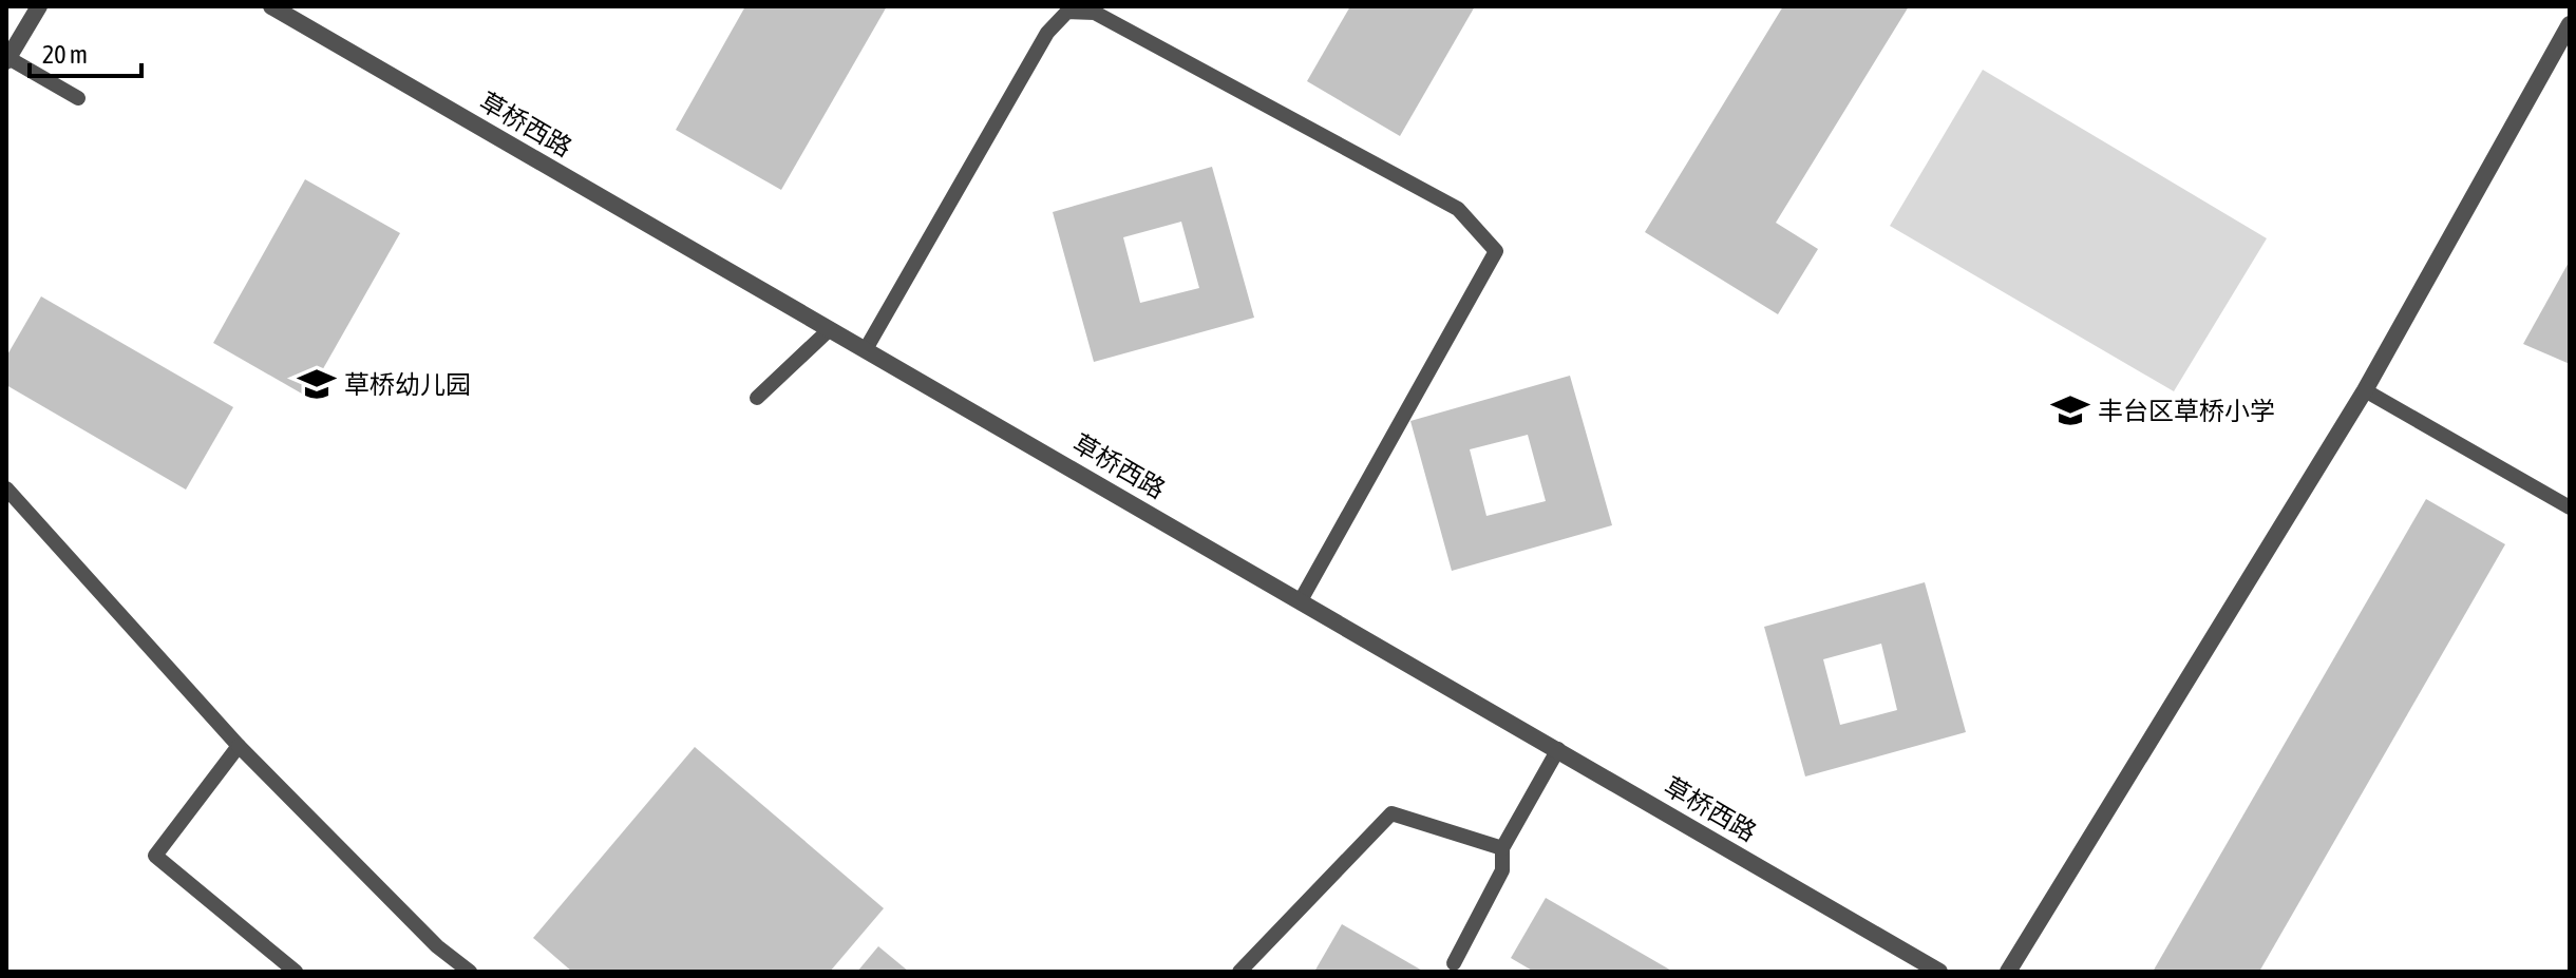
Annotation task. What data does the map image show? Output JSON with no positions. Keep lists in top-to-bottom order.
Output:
{
  "streets": {
    "street": ["草桥西路"]
  },
  "places": {
    "school or university": ["草桥幼儿园", "丰台区草桥小学"]
  },
  "scale_bar": "20 m"
}
